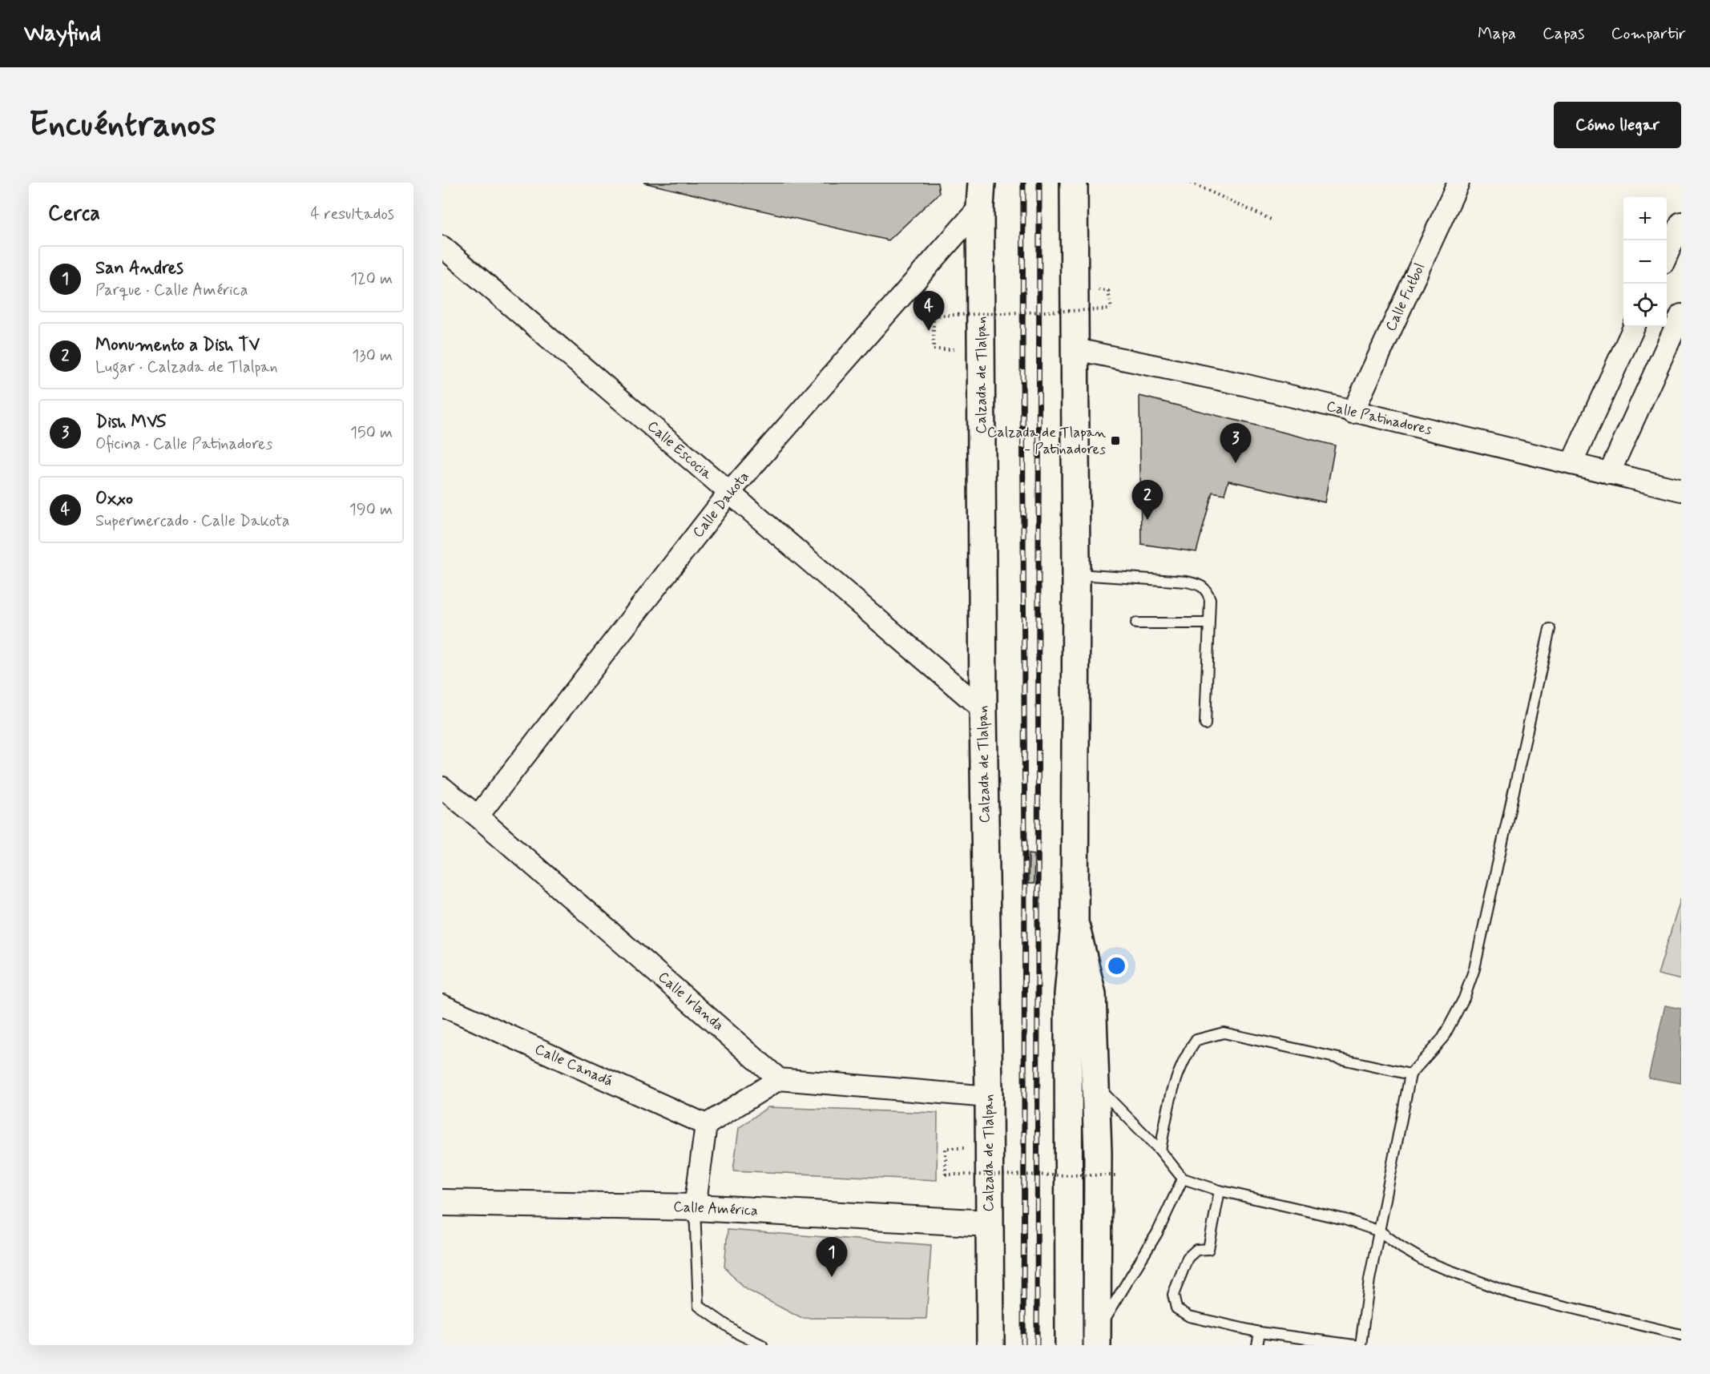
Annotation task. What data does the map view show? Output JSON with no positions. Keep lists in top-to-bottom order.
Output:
{
  "streets": {
    "main road": ["Calzada de Tlalpan"],
    "street": [
      "Calle Futbol",
      "Calle Patinadores",
      "Calle Escocia",
      "Calle Dakota",
      "Calle Irlanda",
      "Calle Canadá",
      "Calle América"
    ]
  },
  "crossings": [
    ["Calle Futbol", "Calle Patinadores"],
    ["Calzada de Tlalpan", "Calle Escocia"],
    ["Calzada de Tlalpan", "Calle Dakota"],
    ["Calzada de Tlalpan", "Calle América"],
    ["Calle Escocia", "Calle Dakota"],
    ["Calle Dakota", "Calle Irlanda"]
  ],
  "places": {
    "transit": ["Calzada de Tlapan - Patinadores"]
  },
  "page": {
    "header": "Wayfind",
    "nav": ["Mapa", "Capas", "Compartir"],
    "buttons": "Cómo llegar",
    "title": "Encuéntranos",
    "heading": ["Cerca", "4 resultados"],
    "map_buttons": ["+", "−"],
    "list": [
      {
        "mark": "1",
        "name": "San Andres",
        "note": "Parque · Calle América",
        "value": "120 m"
      },
      {
        "mark": "2",
        "name": "Monumento a Dish TV",
        "note": "Lugar · Calzada de Tlalpan",
        "value": "130 m"
      },
      {
        "mark": "3",
        "name": "Dish MVS",
        "note": "Oficina · Calle Patinadores",
        "value": "150 m"
      },
      {
        "mark": "4",
        "name": "Oxxo",
        "note": "Supermercado · Calle Dakota",
        "value": "190 m"
      }
    ],
    "pins": [
      "4",
      "3",
      "2",
      "1"
    ]
  }
}
